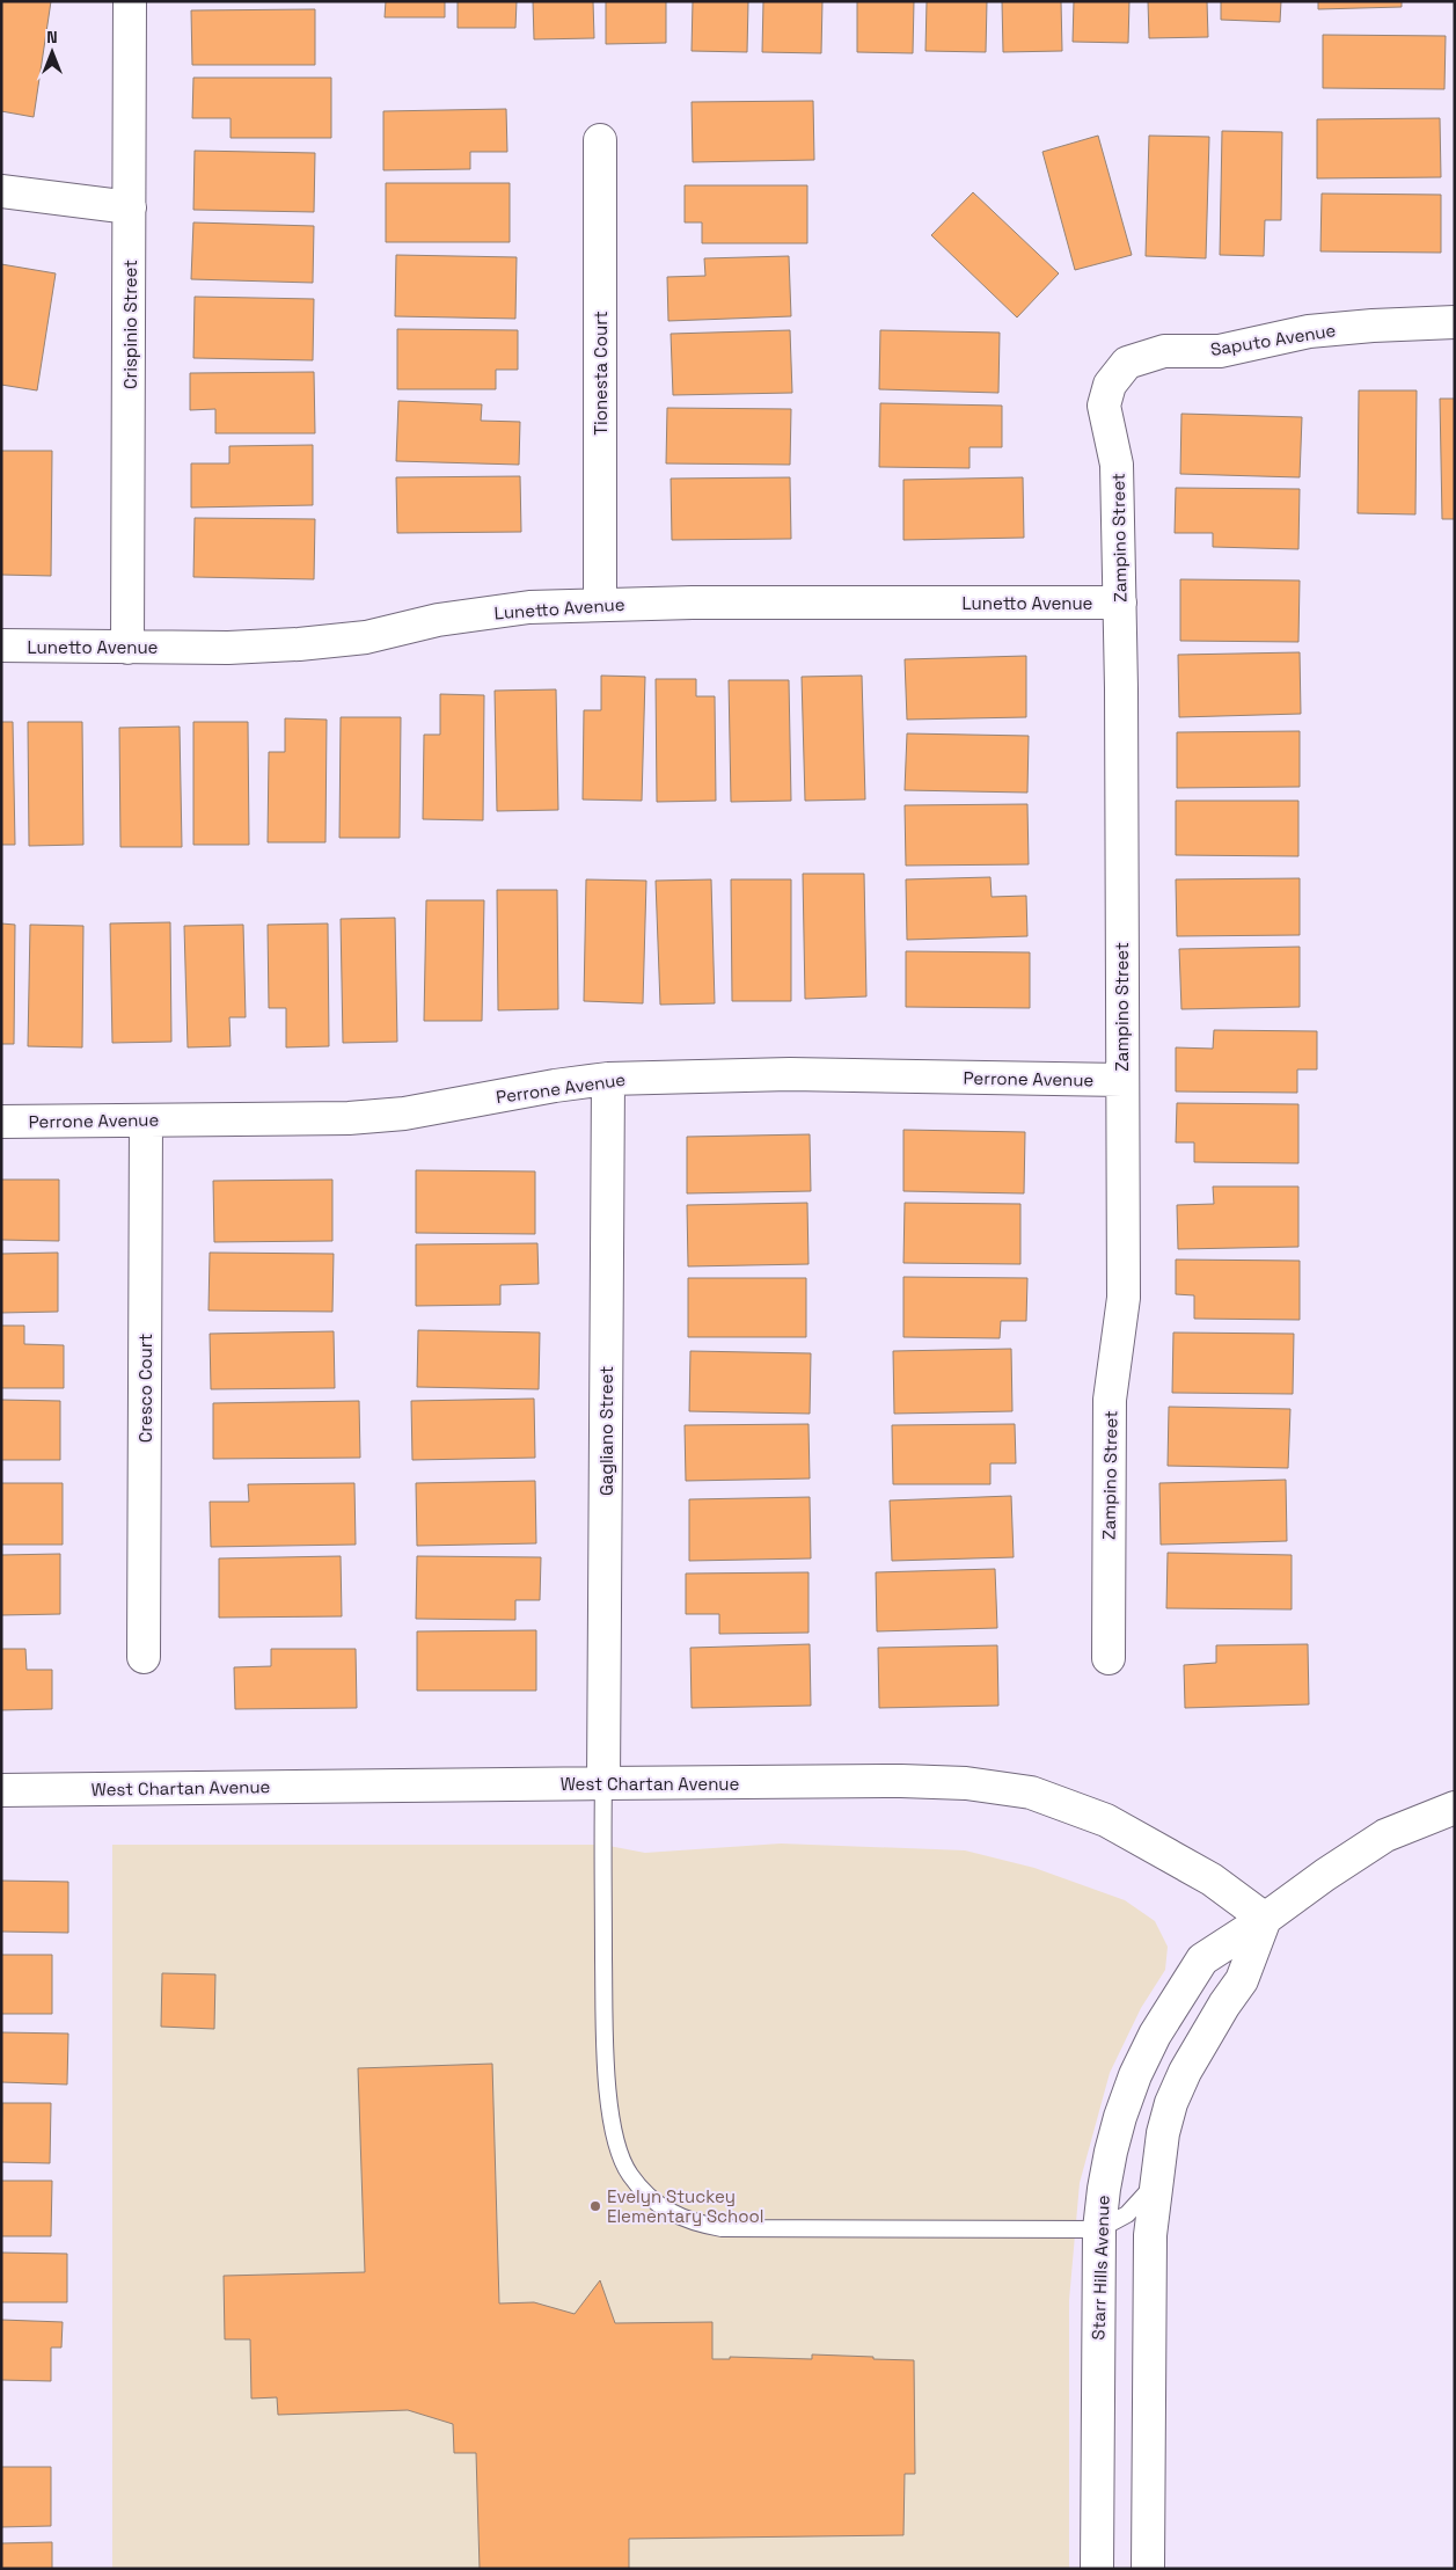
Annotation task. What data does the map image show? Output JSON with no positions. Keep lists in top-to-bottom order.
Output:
{
  "streets": {
    "street": [
      "Crispinio Street",
      "Saputo Avenue",
      "Tionesta Court",
      "Zampino Street",
      "Lunetto Avenue",
      "Perrone Avenue",
      "Cresco Court",
      "Gagliano Street",
      "West Chartan Avenue",
      "Starr Hills Avenue"
    ]
  },
  "crossings": [
    ["Crispinio Street", "Lunetto Avenue"],
    ["Saputo Avenue", "Zampino Street"],
    ["Tionesta Court", "Lunetto Avenue"],
    ["Zampino Street", "Lunetto Avenue"],
    ["Zampino Street", "Perrone Avenue"],
    ["Perrone Avenue", "Cresco Court"],
    ["Perrone Avenue", "Gagliano Street"],
    ["Gagliano Street", "West Chartan Avenue"],
    ["West Chartan Avenue", "Starr Hills Avenue"]
  ],
  "places": ["Evelyn Stuckey Elementary School"],
  "north": "top"
}
